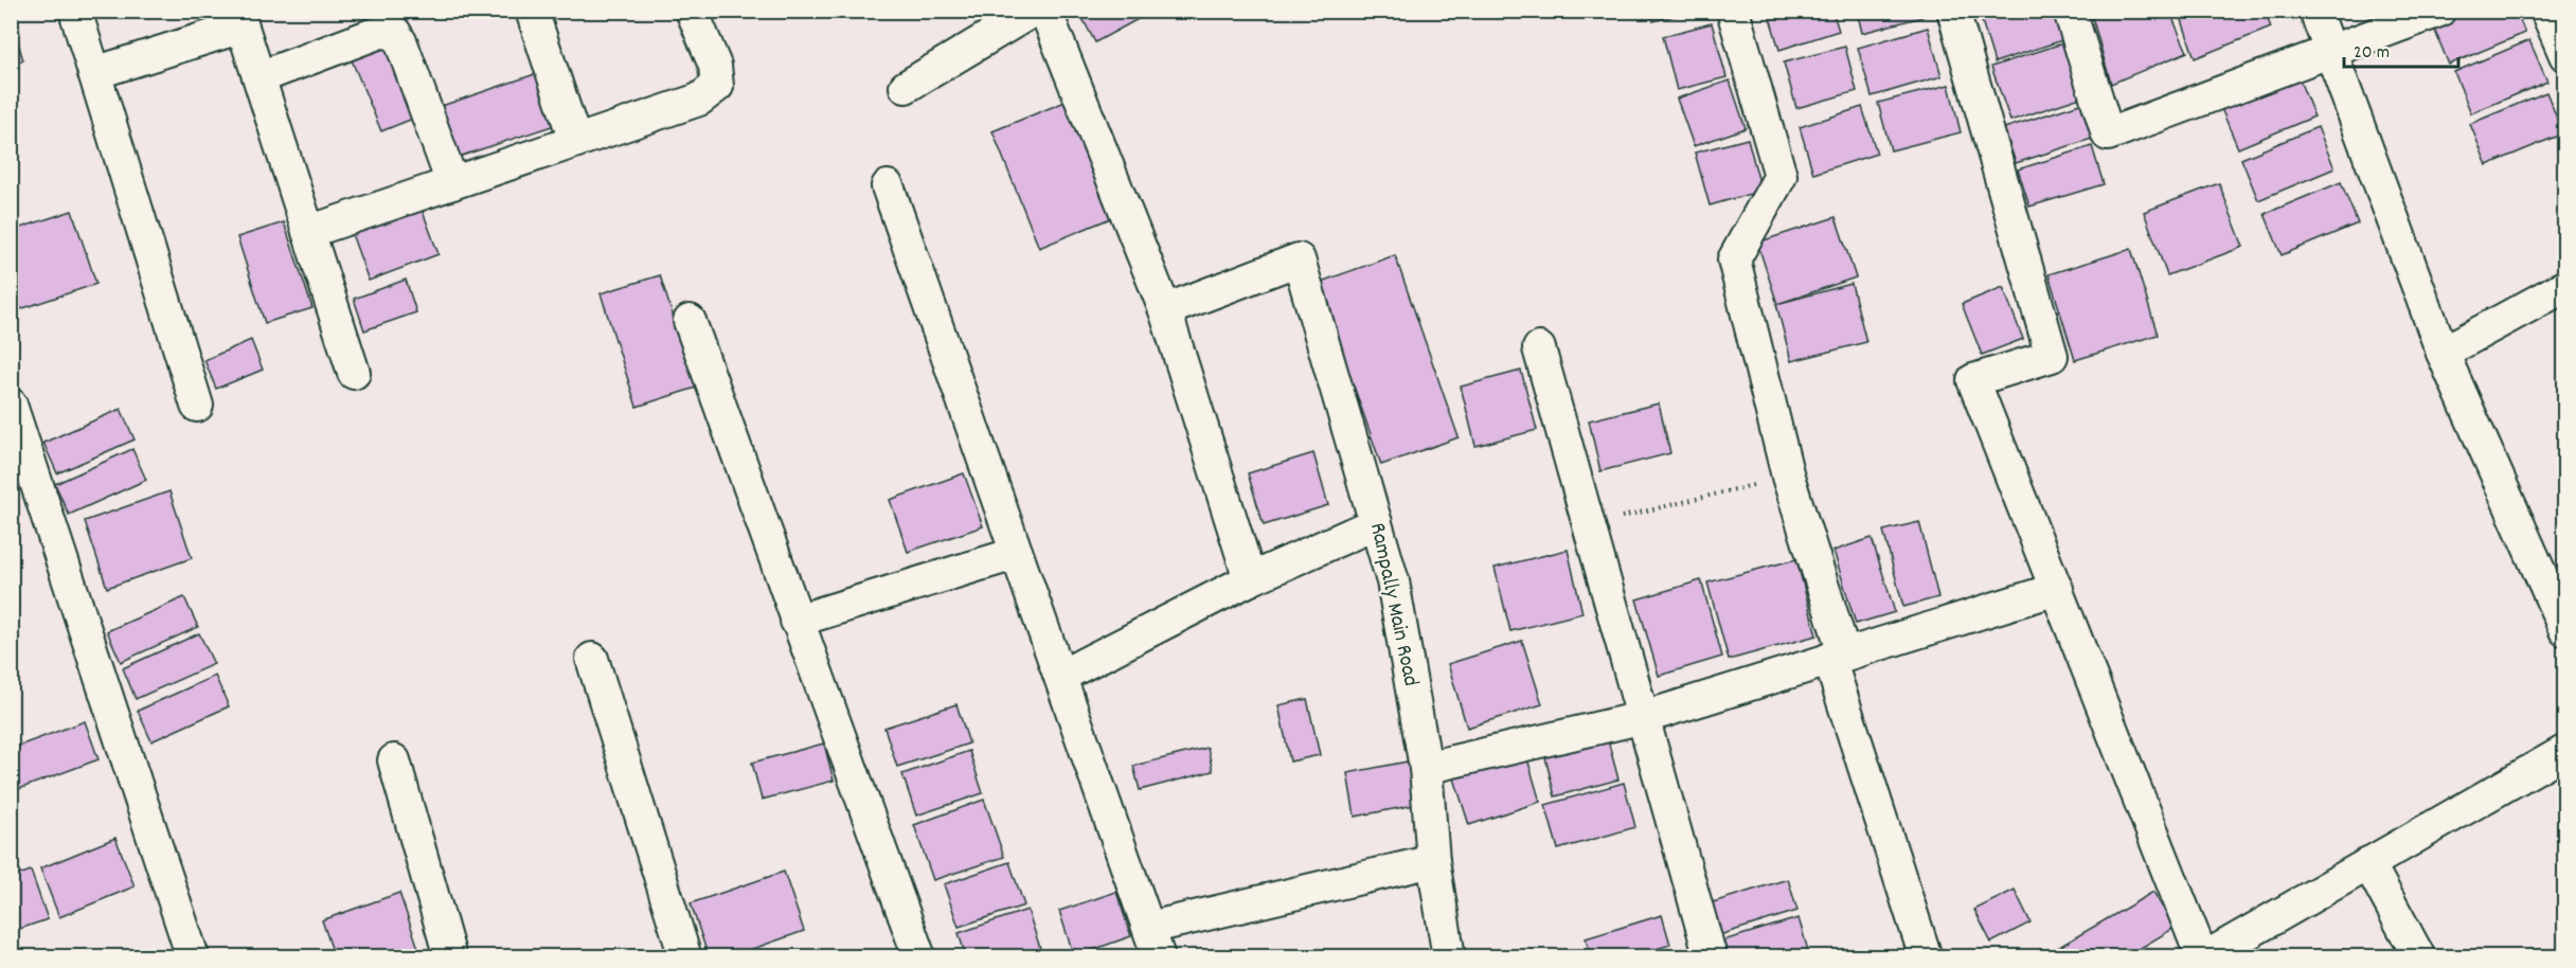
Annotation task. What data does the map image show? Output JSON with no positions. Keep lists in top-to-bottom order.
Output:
{
  "streets": {
    "street": ["Rampally Main Road"]
  },
  "scale_bar": "20 m"
}
